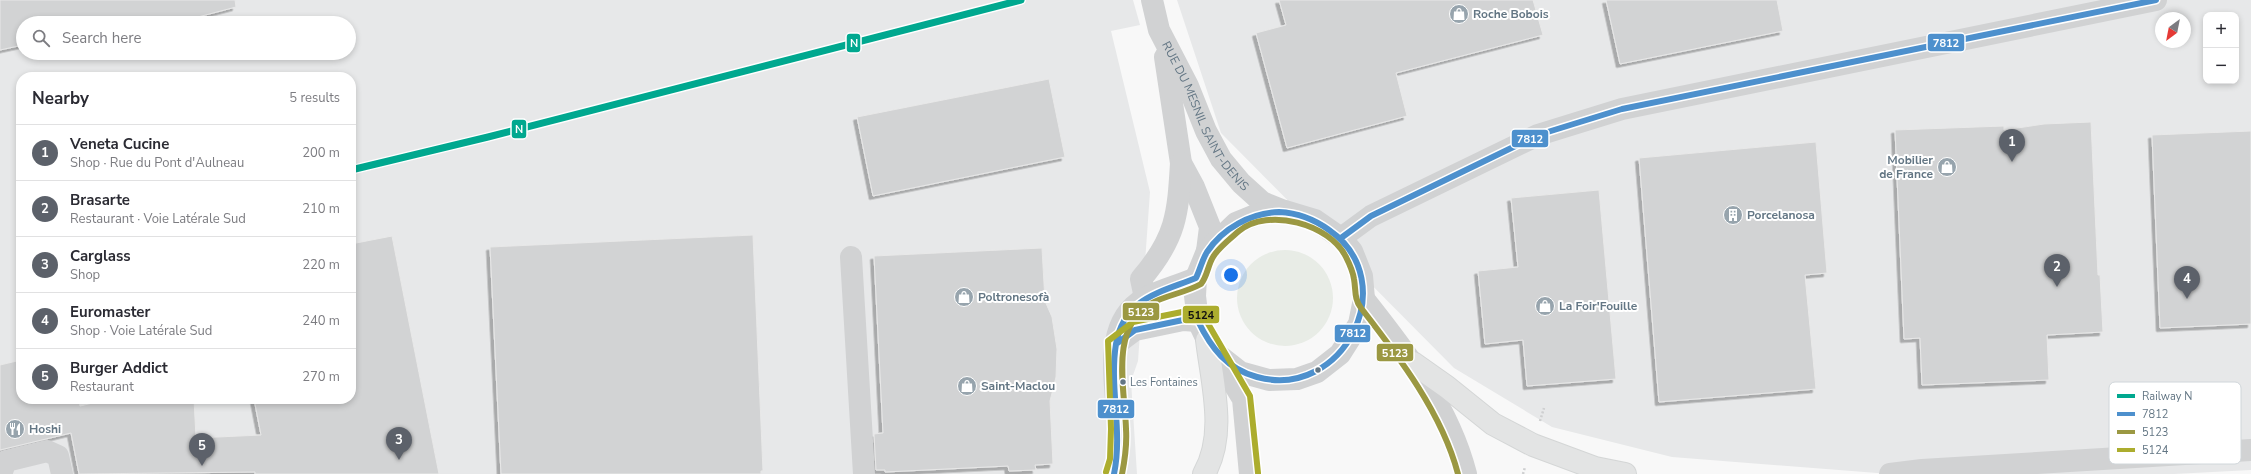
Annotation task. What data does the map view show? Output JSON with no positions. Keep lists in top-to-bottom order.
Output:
{
  "streets": {
    "street": ["RUE DU MESNIL SAINT-DENIS"]
  },
  "places": {
    "shop": [
      "Roche Bobois",
      "Mobilier de France",
      "Poltronesofà",
      "La Foir'Fouille",
      "Saint-Maclou"
    ],
    "building": ["Porcelanosa"],
    "other": ["Les Fontaines"],
    "restaurant": ["Hoshi"]
  },
  "lines": [
    "rail line N",
    "transit line 7812",
    "transit line 5123",
    "transit line 5124"
  ],
  "legend": [
    "Railway N",
    "7812",
    "5123",
    "5124"
  ],
  "north": "bottom left",
  "page": {
    "map_buttons": ["+", "−"],
    "search": "Search here",
    "heading": ["Nearby", "5 results"],
    "list": [
      {
        "mark": "1",
        "name": "Veneta Cucine",
        "note": "Shop · Rue du Pont d'Aulneau",
        "value": "200 m"
      },
      {
        "mark": "2",
        "name": "Brasarte",
        "note": "Restaurant · Voie Latérale Sud",
        "value": "210 m"
      },
      {
        "mark": "3",
        "name": "Carglass",
        "note": "Shop",
        "value": "220 m"
      },
      {
        "mark": "4",
        "name": "Euromaster",
        "note": "Shop · Voie Latérale Sud",
        "value": "240 m"
      },
      {
        "mark": "5",
        "name": "Burger Addict",
        "note": "Restaurant",
        "value": "270 m"
      }
    ],
    "pins": [
      "1",
      "2",
      "4",
      "3",
      "5"
    ]
  }
}
